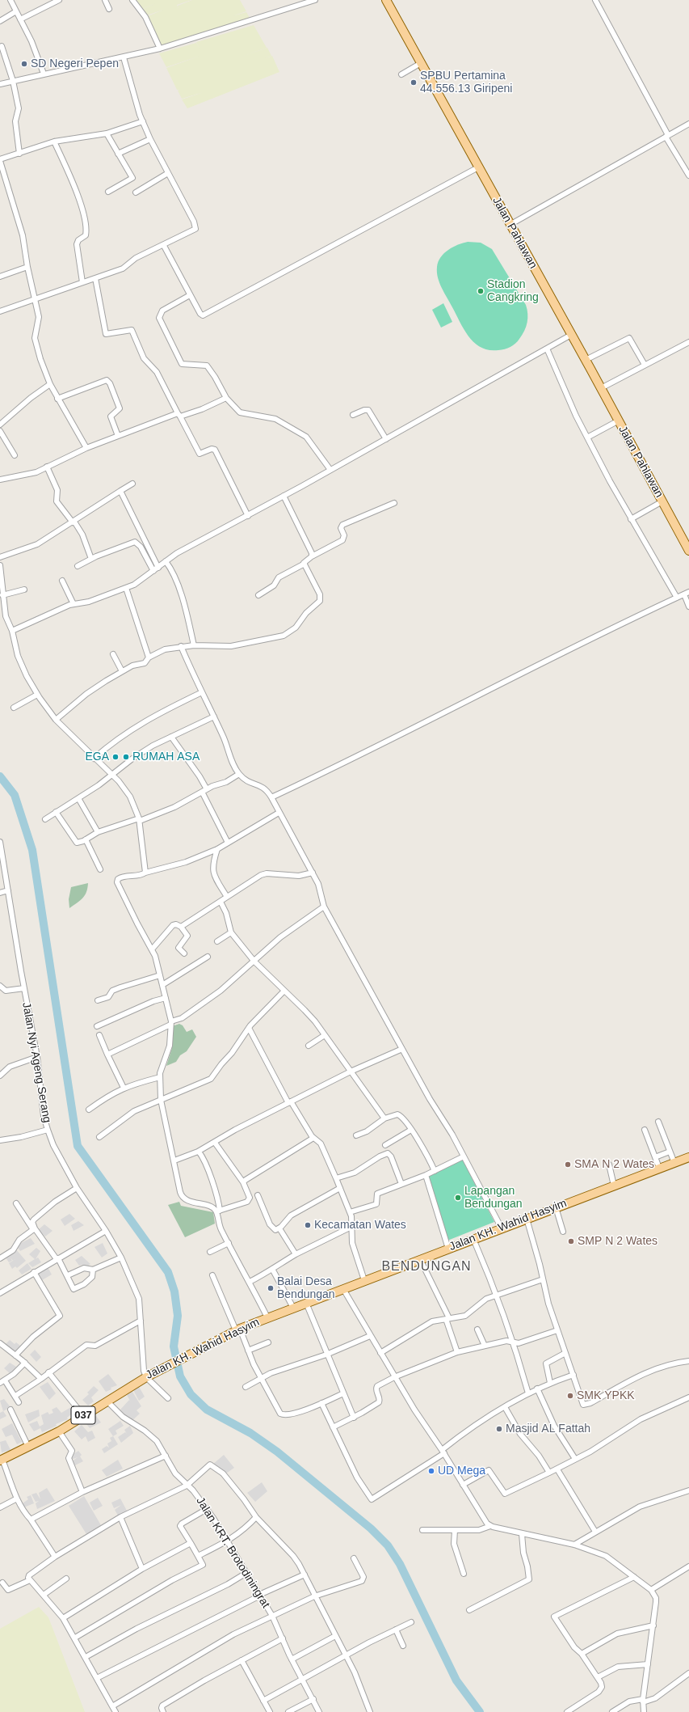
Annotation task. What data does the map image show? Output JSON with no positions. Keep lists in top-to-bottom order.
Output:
{
  "streets": {
    "main road": ["Jalan Pahlawan", "Jalan KH. Wahid Hasyim", "037"],
    "street": ["Jalan Nyi Ageng Serang", "Jalan KRT. Brotodiningrat"]
  },
  "crossings": [
    ["Jalan Nyi Ageng Serang", "Jalan KH. Wahid Hasyim"],
    ["Jalan KH. Wahid Hasyim", "Jalan KRT. Brotodiningrat"]
  ],
  "districts": ["BENDUNGAN"],
  "places": [
    "SD Negeri Pepen",
    "SPBU Pertamina 44.556.13 Giripeni",
    "Stadion Cangkring",
    "EGA",
    "RUMAH ASA",
    "SMA N 2 Wates",
    "Lapangan Bendungan",
    "Kecamatan Wates",
    "SMP N 2 Wates",
    "Balai Desa Bendungan",
    "SMK YPKK",
    "Masjid AL Fattah",
    "UD Mega"
  ]
}
